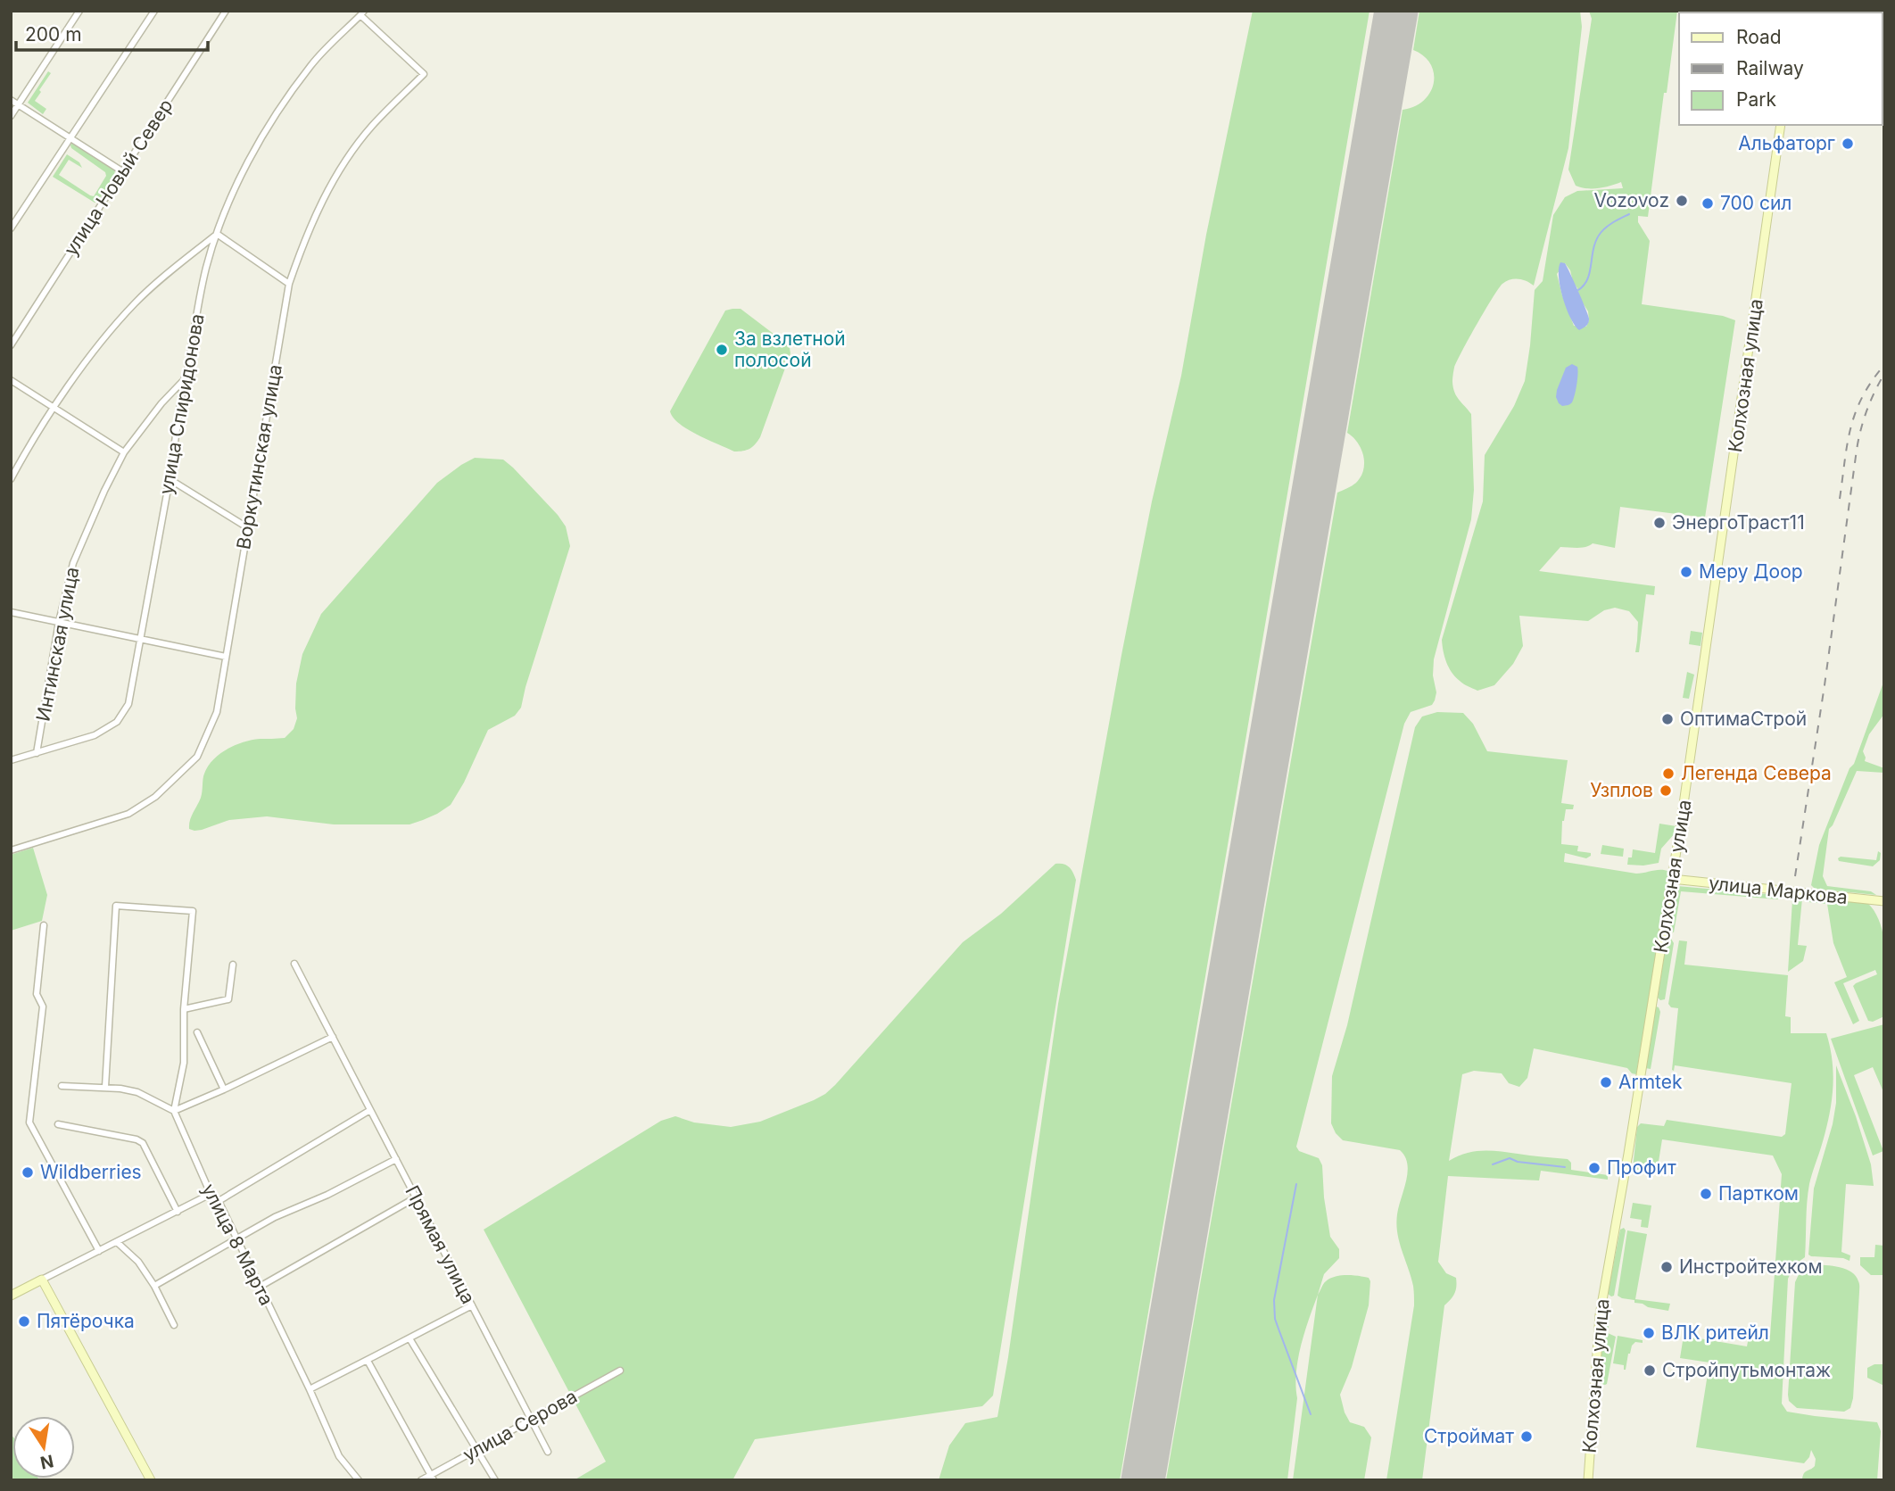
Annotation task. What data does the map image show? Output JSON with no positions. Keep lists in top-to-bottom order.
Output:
{
  "streets": {
    "street": [
      "улица Новый Север",
      "Колхозная улица",
      "улица Спиридонова",
      "Воркутинская улица",
      "Интинская улица",
      "улица Маркова",
      "улица 8 Марта",
      "Прямая улица",
      "улица Серова"
    ]
  },
  "crossings": [
    ["Колхозная улица", "улица Маркова"],
    ["улица Спиридонова", "Воркутинская улица"],
    ["улица Спиридонова", "Интинская улица"],
    ["Прямая улица", "улица Серова"]
  ],
  "places": [
    "Альфаторг",
    "Vozovoz",
    "700 сил",
    "За взлетной полосой",
    "ЭнергоТраст11",
    "Меру Доор",
    "ОптимаСтрой",
    "Легенда Севера",
    "Узплов",
    "Armtek",
    "Профит",
    "Wildberries",
    "Партком",
    "Инстройтехком",
    "Пятёрочка",
    "ВЛК ритейл",
    "Стройпутьмонтаж",
    "Строймат"
  ],
  "legend": ["Road", "Railway", "Park"],
  "scale_bar": "200 m",
  "north": "bottom"
}
